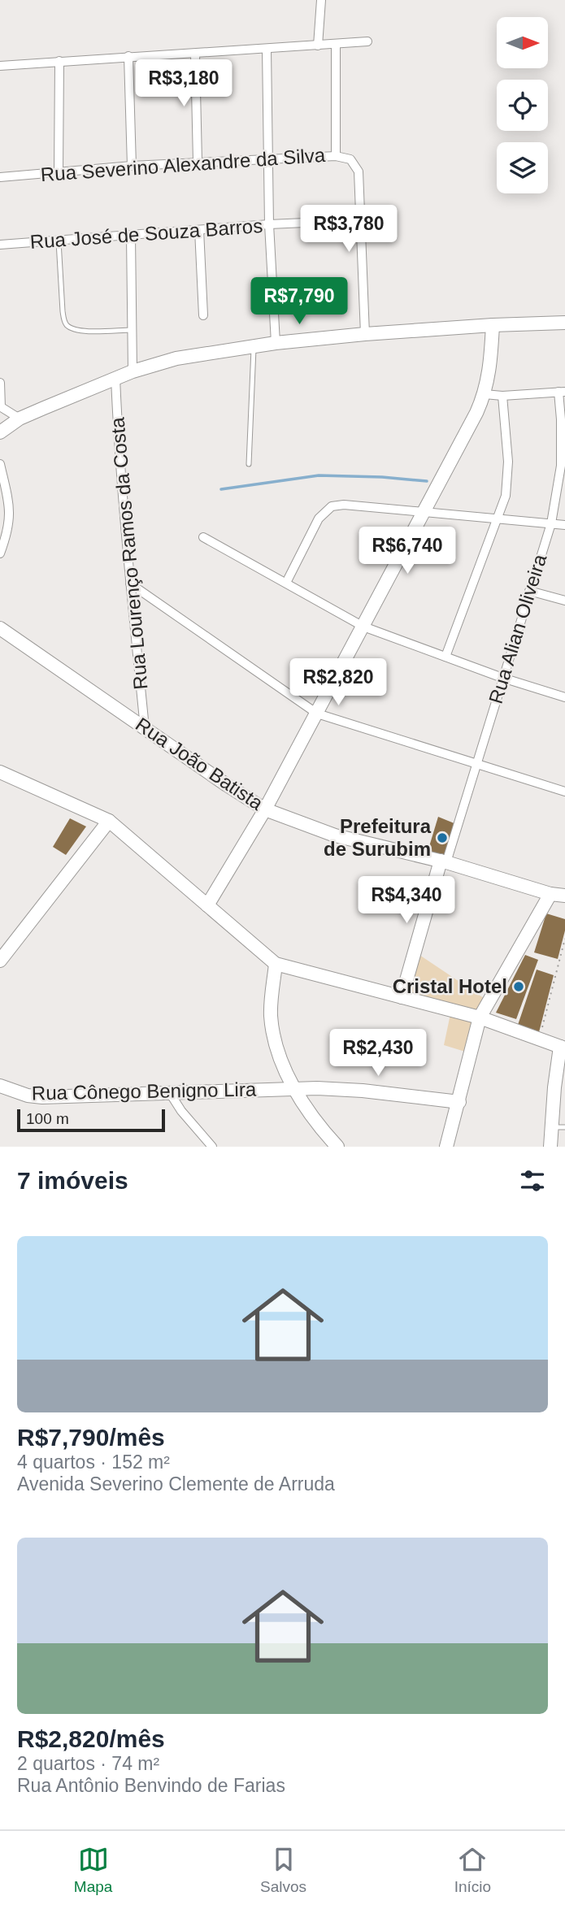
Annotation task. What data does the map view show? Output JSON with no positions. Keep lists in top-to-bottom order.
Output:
{
  "streets": {
    "main road": ["Rua João Batista", "Rua Cônego Benigno Lira"],
    "street": [
      "Rua Severino Alexandre da Silva",
      "Rua José de Souza Barros",
      "Rua Lourenço Ramos da Costa",
      "Rua Alian Oliveira"
    ]
  },
  "crossings": [
    ["Rua Severino Alexandre da Silva", "Rua José de Souza Barros"],
    ["Rua Lourenço Ramos da Costa", "Rua João Batista"],
    ["Rua Alian Oliveira", "Rua João Batista"]
  ],
  "places": ["Prefeitura de Surubim", "Cristal Hotel"],
  "scale_bar": "100 m",
  "north": "right",
  "page": {
    "price": [
      "R$3,180",
      "R$3,780",
      "R$7,790",
      "R$6,740",
      "R$2,820",
      "R$4,340",
      "R$2,430"
    ],
    "scale": "100 m",
    "heading": "7 imóveis",
    "list": [
      {
        "name": "R$7,790/mês",
        "note": "4 quartos · 152 m² · Avenida Severino Clemente de Arruda"
      },
      {
        "name": "R$2,820/mês",
        "note": "2 quartos · 74 m² · Rua Antônio Benvindo de Farias"
      }
    ],
    "tabs": ["Mapa", "Salvos", "Início"]
  }
}
